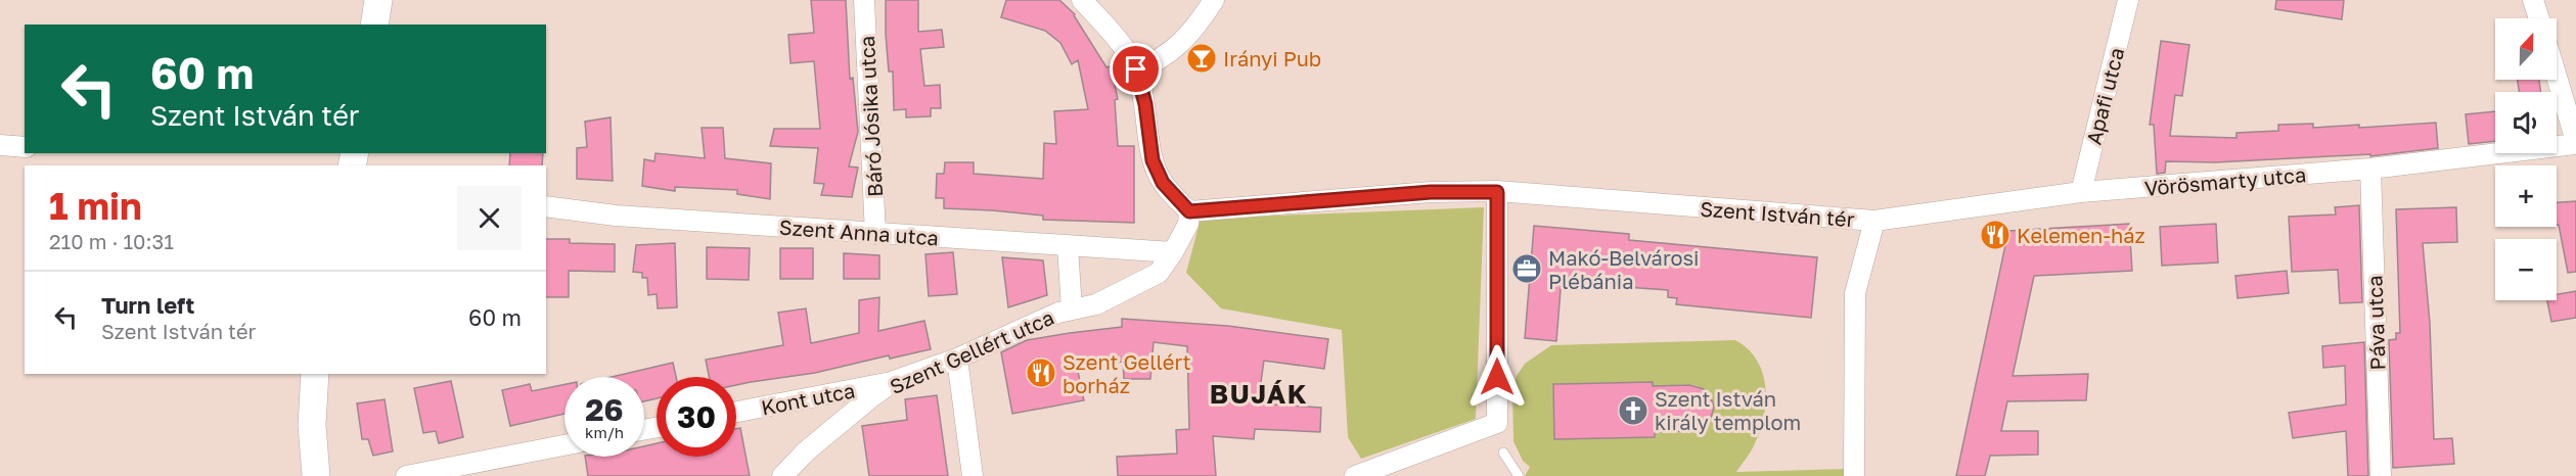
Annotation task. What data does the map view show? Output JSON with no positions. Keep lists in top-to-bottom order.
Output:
{
  "streets": {
    "street": [
      "Apafi utca",
      "Báró Jósika utca",
      "Vörösmarty utca",
      "Szent István tér",
      "Szent Anna utca",
      "Páva utca",
      "Szent Gellért utca",
      "Kont utca"
    ]
  },
  "crossings": [
    ["Apafi utca", "Vörösmarty utca"],
    ["Báró Jósika utca", "Szent Anna utca"],
    ["Vörösmarty utca", "Szent István tér"],
    ["Vörösmarty utca", "Páva utca"],
    ["Szent István tér", "Szent Gellért utca"],
    ["Szent Anna utca", "Szent Gellért utca"],
    ["Szent Gellért utca", "Kont utca"]
  ],
  "districts": ["BUJÁK"],
  "places": {
    "bar": ["Irányi Pub"],
    "restaurant": ["Kelemen-ház", "Szent Gellért borház"],
    "office": ["Makó-Belvárosi Plébánia"],
    "church": ["Szent István király templom"]
  },
  "north": "top",
  "page": {
    "map_buttons": ["+", "−"],
    "turn": ["60 m", "Szent István tér"],
    "heading": ["1 min", "210 m · 10:31"],
    "list": [
      {
        "name": "Turn left",
        "note": "Szent István tér",
        "value": "60 m"
      }
    ],
    "speed": "26 km/h",
    "limit": "30"
  }
}
